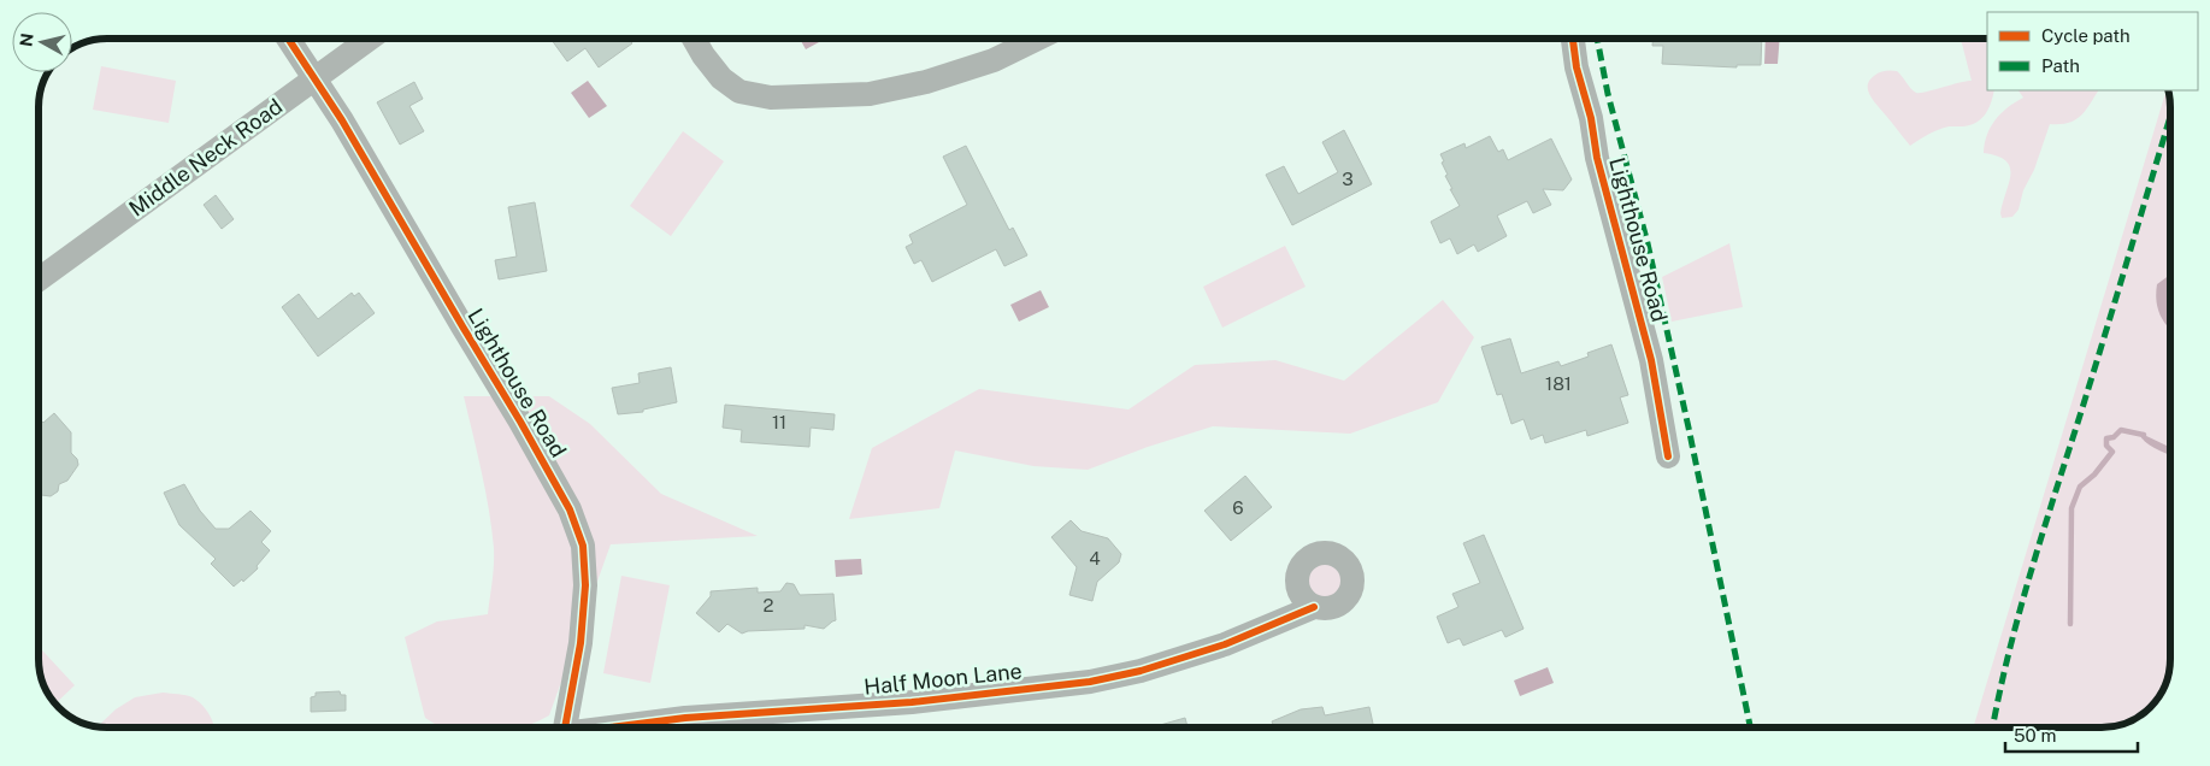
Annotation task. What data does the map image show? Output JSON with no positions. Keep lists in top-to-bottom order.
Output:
{
  "streets": {
    "street": ["Middle Neck Road", "Lighthouse Road", "Half Moon Lane"]
  },
  "crossings": [
    ["Middle Neck Road", "Lighthouse Road"]
  ],
  "house_numbers": [
    "3",
    "181",
    "11",
    "6",
    "4",
    "2"
  ],
  "legend": ["Cycle path", "Path"],
  "scale_bar": "50 m",
  "north": "left"
}
